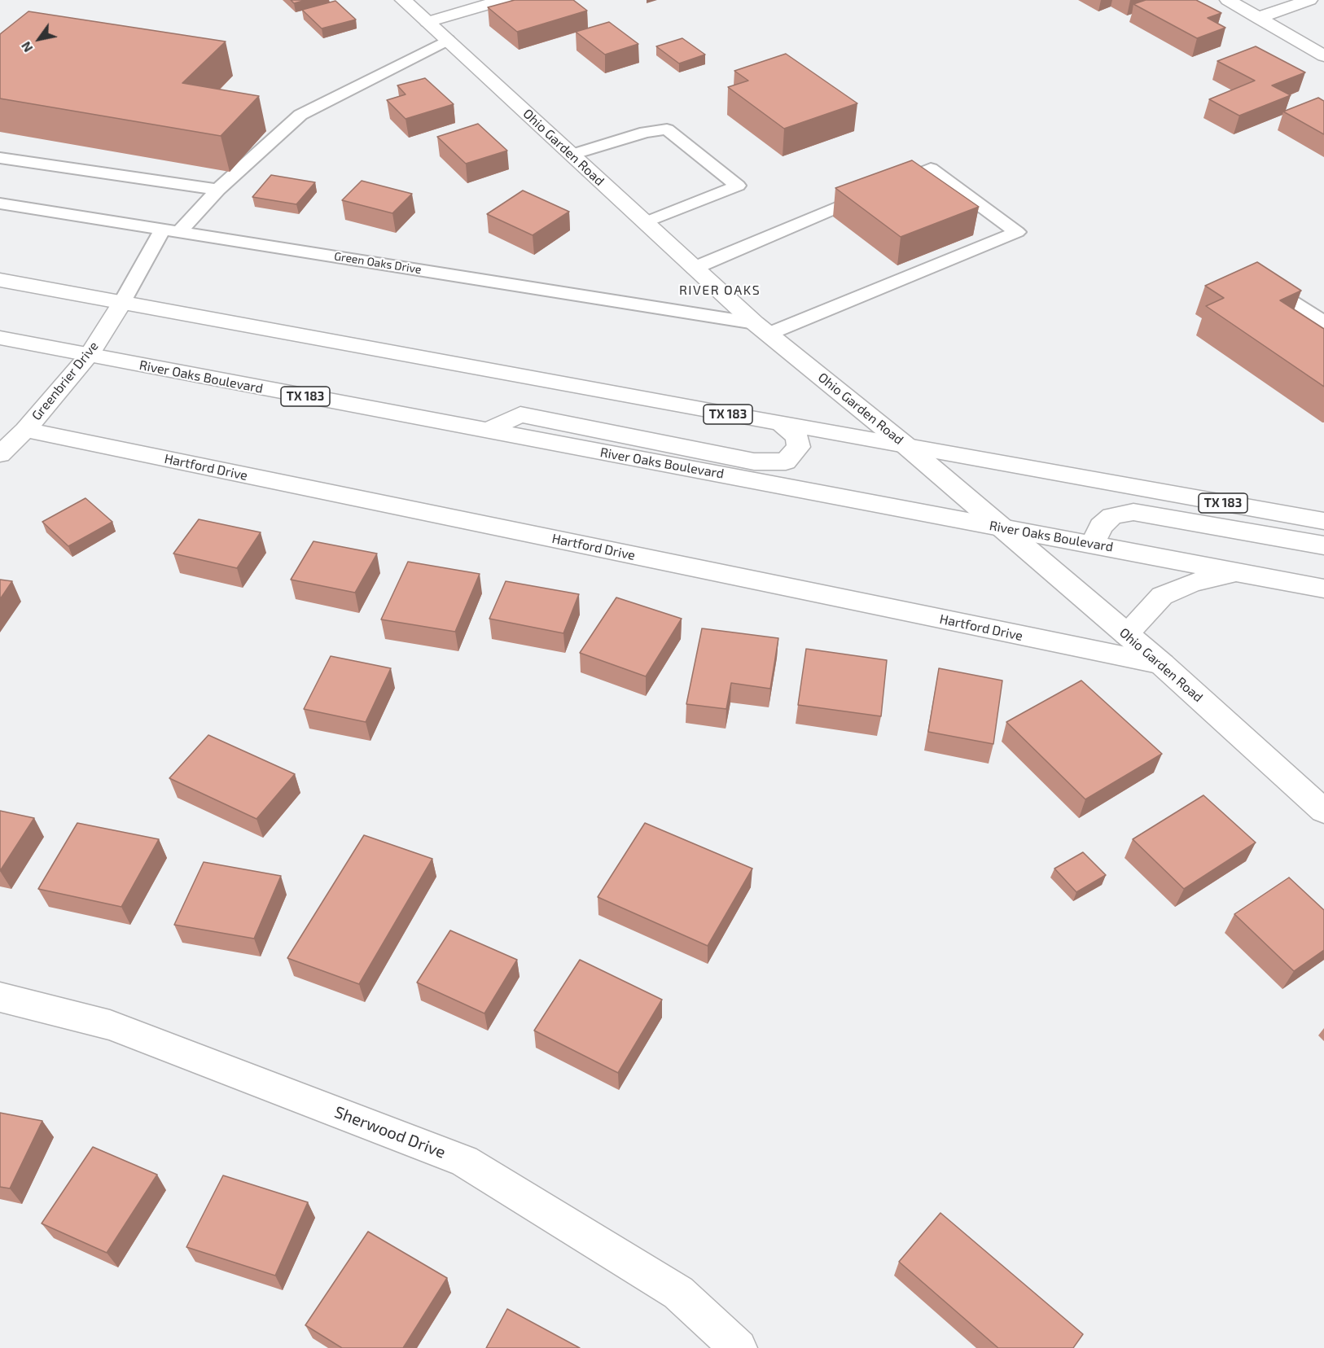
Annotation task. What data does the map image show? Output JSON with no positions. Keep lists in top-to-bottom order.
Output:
{
  "streets": {
    "street": [
      "Ohio Garden Road",
      "River Oaks Boulevard",
      "Greenbrier Drive",
      "TX 183",
      "Hartford Drive",
      "Sherwood Drive"
    ],
    "lane": ["Green Oaks Drive"]
  },
  "crossings": [
    ["Ohio Garden Road", "Green Oaks Drive"],
    ["Ohio Garden Road", "River Oaks Boulevard"],
    ["Ohio Garden Road", "TX 183"],
    ["Ohio Garden Road", "Hartford Drive"],
    ["River Oaks Boulevard", "Greenbrier Drive"],
    ["Greenbrier Drive", "TX 183"],
    ["Greenbrier Drive", "Hartford Drive"]
  ],
  "districts": ["RIVER OAKS"],
  "north": "bottom left"
}
